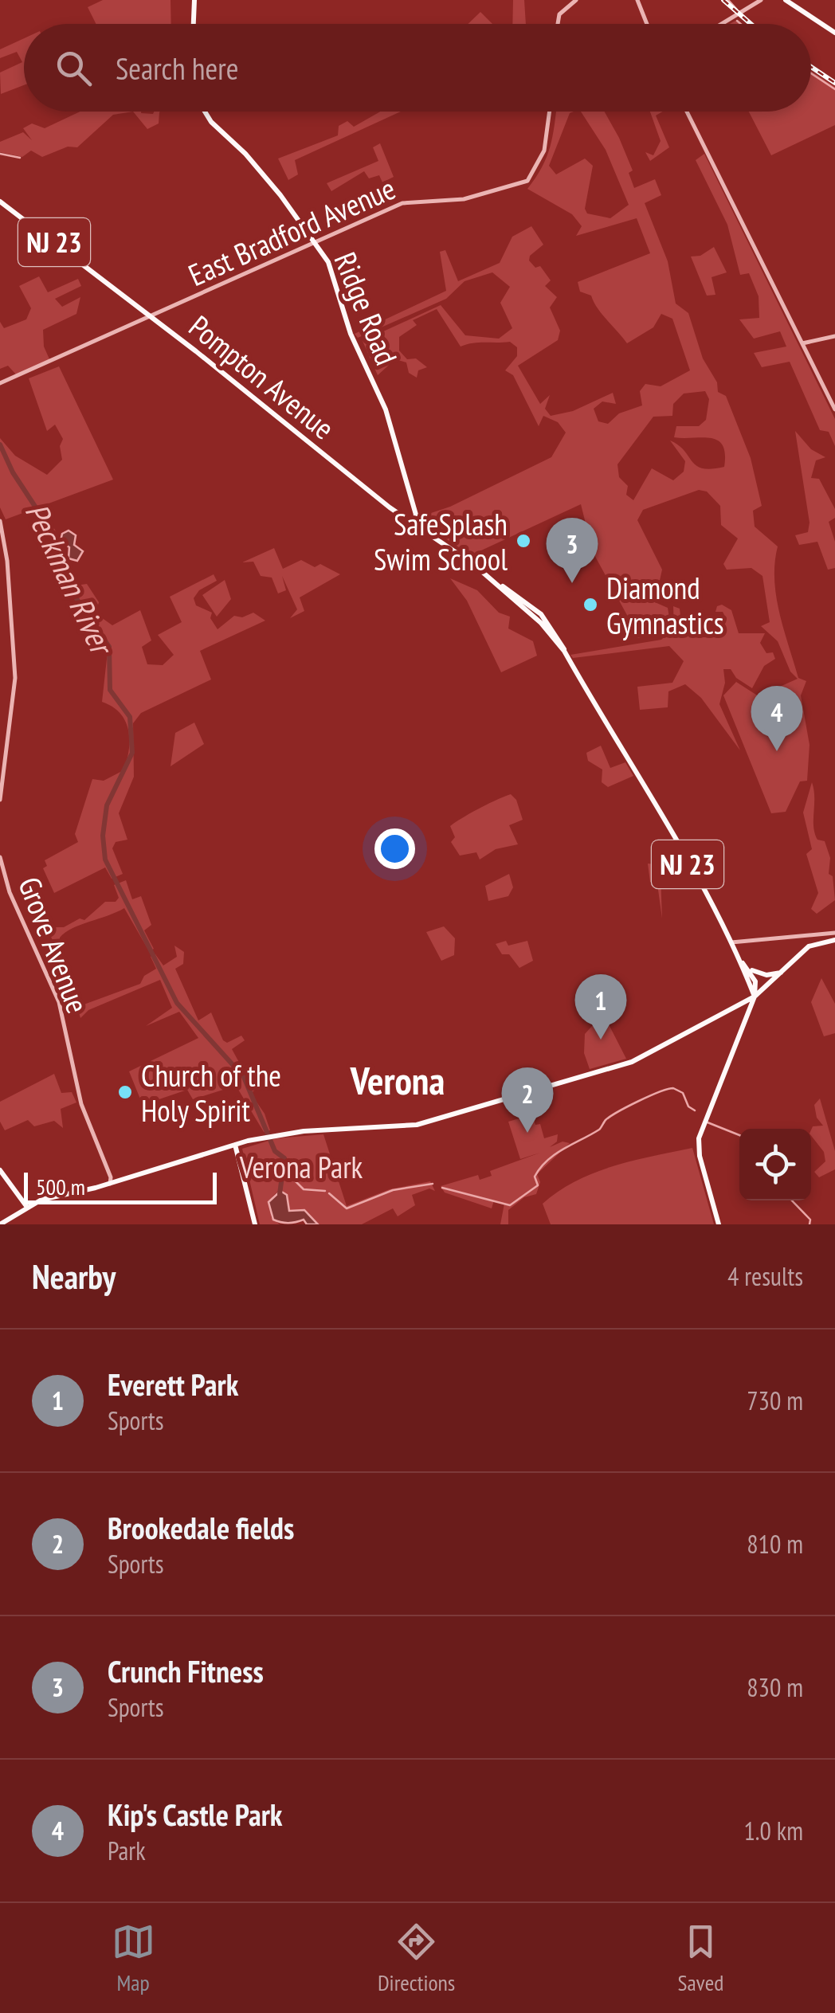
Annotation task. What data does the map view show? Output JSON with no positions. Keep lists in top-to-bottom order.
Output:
{
  "streets": {
    "main road": ["NJ 23", "Ridge Road", "Pompton Avenue"],
    "street": ["East Bradford Avenue", "Grove Avenue"]
  },
  "crossings": [
    ["East Bradford Avenue", "Ridge Road"],
    ["East Bradford Avenue", "Pompton Avenue"],
    ["Ridge Road", "Pompton Avenue"]
  ],
  "districts": ["Verona"],
  "water": ["Peckman River"],
  "parks": ["Verona Park"],
  "places": ["SafeSplash Swim School", "Diamond Gymnastics", "Church of the Holy Spirit"],
  "scale_bar": "500 m",
  "page": {
    "search": "Search here",
    "pins": [
      "3",
      "4",
      "1",
      "2"
    ],
    "scale": "500 m",
    "heading": ["Nearby", "4 results"],
    "list": [
      {
        "mark": "1",
        "name": "Everett Park",
        "note": "Sports",
        "value": "730 m"
      },
      {
        "mark": "2",
        "name": "Brookedale fields",
        "note": "Sports",
        "value": "810 m"
      },
      {
        "mark": "3",
        "name": "Crunch Fitness",
        "note": "Sports",
        "value": "830 m"
      },
      {
        "mark": "4",
        "name": "Kip's Castle Park",
        "note": "Park",
        "value": "1.0 km"
      }
    ],
    "nav": ["Map", "Directions", "Saved"]
  }
}
